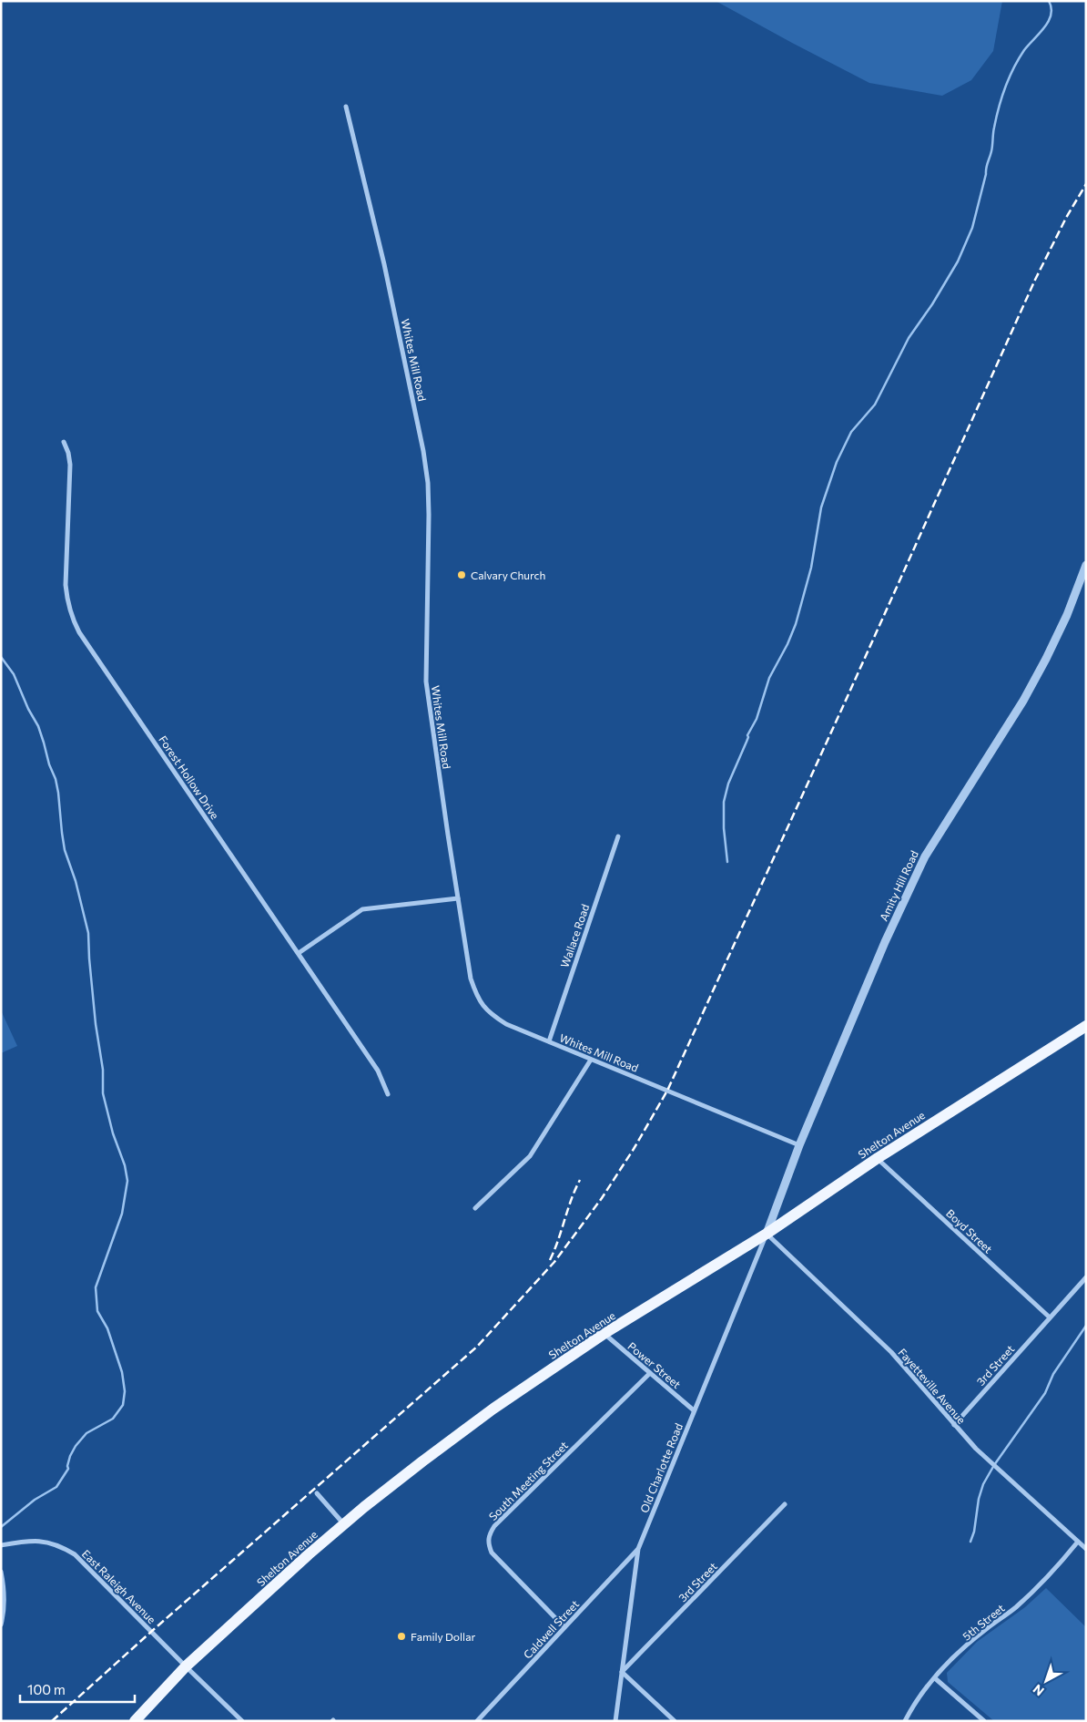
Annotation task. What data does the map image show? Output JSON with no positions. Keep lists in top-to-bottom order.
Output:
{
  "streets": {
    "main road": ["Shelton Avenue"],
    "street": [
      "Whites Mill Road",
      "Forest Hollow Drive",
      "Amity Hill Road",
      "Wallace Road",
      "Boyd Street",
      "Power Street",
      "3rd Street",
      "Fayetteville Avenue",
      "Old Charlotte Road",
      "South Meeting Street",
      "East Raleigh Avenue",
      "5th Street",
      "Caldwell Street"
    ]
  },
  "crossings": [
    ["Whites Mill Road", "Amity Hill Road"],
    ["Whites Mill Road", "Wallace Road"],
    ["Amity Hill Road", "Shelton Avenue"],
    ["Amity Hill Road", "Fayetteville Avenue"],
    ["Amity Hill Road", "Old Charlotte Road"],
    ["Shelton Avenue", "Boyd Street"],
    ["Shelton Avenue", "Power Street"],
    ["Shelton Avenue", "Fayetteville Avenue"],
    ["Shelton Avenue", "Old Charlotte Road"],
    ["Shelton Avenue", "East Raleigh Avenue"],
    ["Boyd Street", "3rd Street"],
    ["Power Street", "Old Charlotte Road"],
    ["Power Street", "South Meeting Street"],
    ["3rd Street", "Fayetteville Avenue"],
    ["3rd Street", "Old Charlotte Road"],
    ["Fayetteville Avenue", "Old Charlotte Road"],
    ["Fayetteville Avenue", "5th Street"],
    ["Old Charlotte Road", "Caldwell Street"],
    ["South Meeting Street", "Caldwell Street"]
  ],
  "places": ["Calvary Church", "Family Dollar"],
  "scale_bar": "100 m",
  "north": "bottom left"
}
